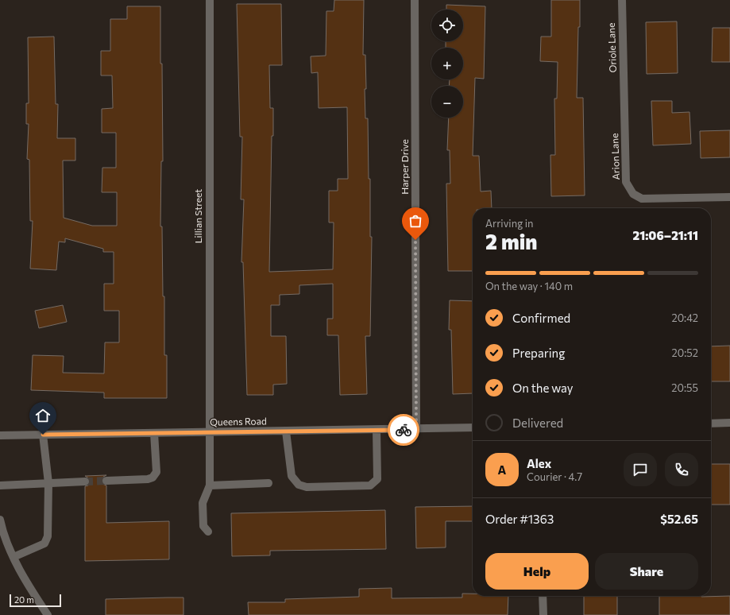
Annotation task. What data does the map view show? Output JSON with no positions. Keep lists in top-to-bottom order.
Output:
{
  "streets": {
    "street": [
      "Oriole Lane",
      "Arion Lane",
      "Harper Drive",
      "Lillian Street",
      "Queens Road"
    ]
  },
  "crossings": [
    ["Oriole Lane", "Arion Lane"],
    ["Harper Drive", "Queens Road"],
    ["Lillian Street", "Queens Road"]
  ],
  "scale_bar": "20 m",
  "page": {
    "map_buttons": ["+", "−"],
    "heading": ["2 min", "Arriving in", "21:06–21:11"],
    "panel": [
      "Alex",
      "Courier · 4.7",
      "Order #1363",
      "$52.65"
    ],
    "bar": "On the way · 140 m",
    "list": [
      ["Confirmed", "20:42"],
      ["Preparing", "20:52"],
      ["On the way", "20:55"],
      "Delivered"
    ],
    "round": "A",
    "buttons": ["Help", "Share"],
    "scale": "20 m"
  }
}
